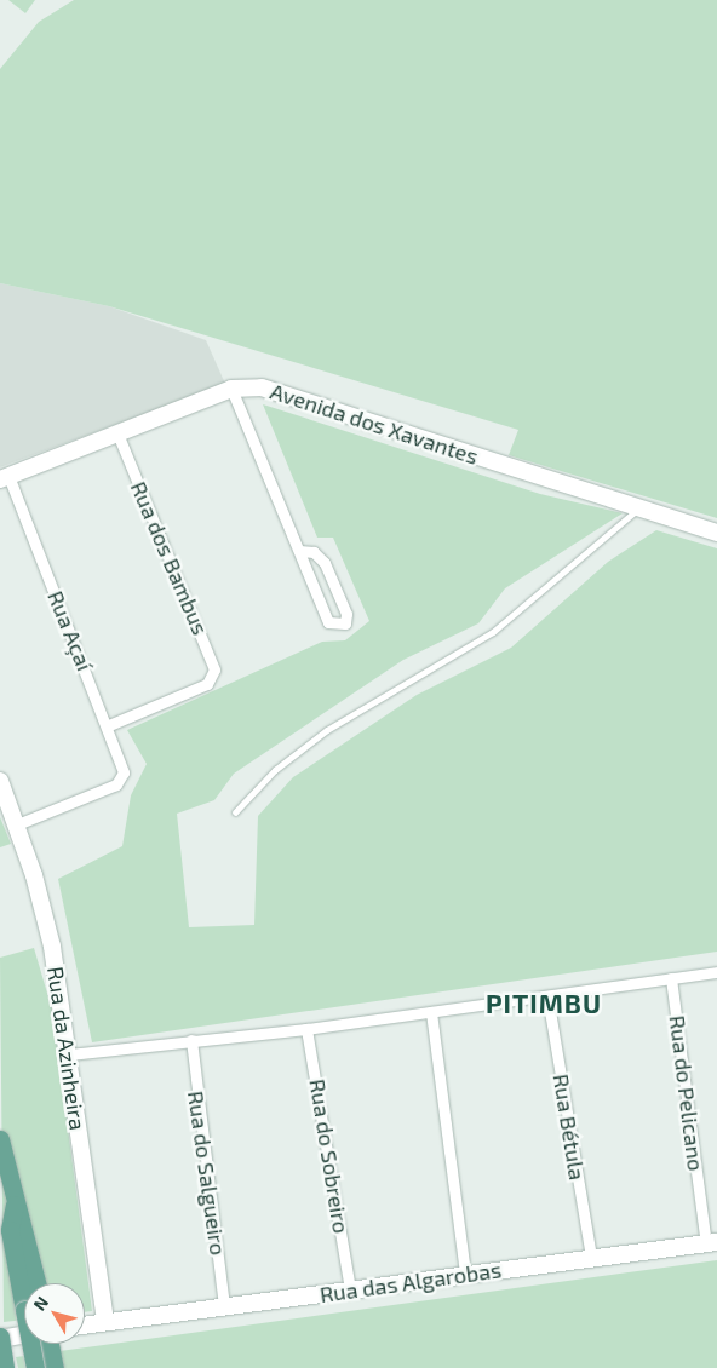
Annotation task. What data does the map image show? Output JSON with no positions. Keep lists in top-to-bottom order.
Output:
{
  "streets": {
    "street": [
      "Avenida dos Xavantes",
      "Rua dos Bambus",
      "Rua Açaí",
      "Rua da Azinheira",
      "Rua do Pelicano",
      "Rua Bétula",
      "Rua do Sobreiro",
      "Rua do Salgueiro",
      "Rua das Algarobas"
    ]
  },
  "crossings": [
    ["Avenida dos Xavantes", "Rua dos Bambus"],
    ["Avenida dos Xavantes", "Rua Açaí"],
    ["Rua dos Bambus", "Rua Açaí"],
    ["Rua Açaí", "Rua da Azinheira"],
    ["Rua da Azinheira", "Rua das Algarobas"],
    ["Rua do Pelicano", "Rua das Algarobas"],
    ["Rua Bétula", "Rua das Algarobas"],
    ["Rua do Sobreiro", "Rua das Algarobas"],
    ["Rua do Salgueiro", "Rua das Algarobas"]
  ],
  "districts": ["PITIMBU"],
  "north": "top left"
}
